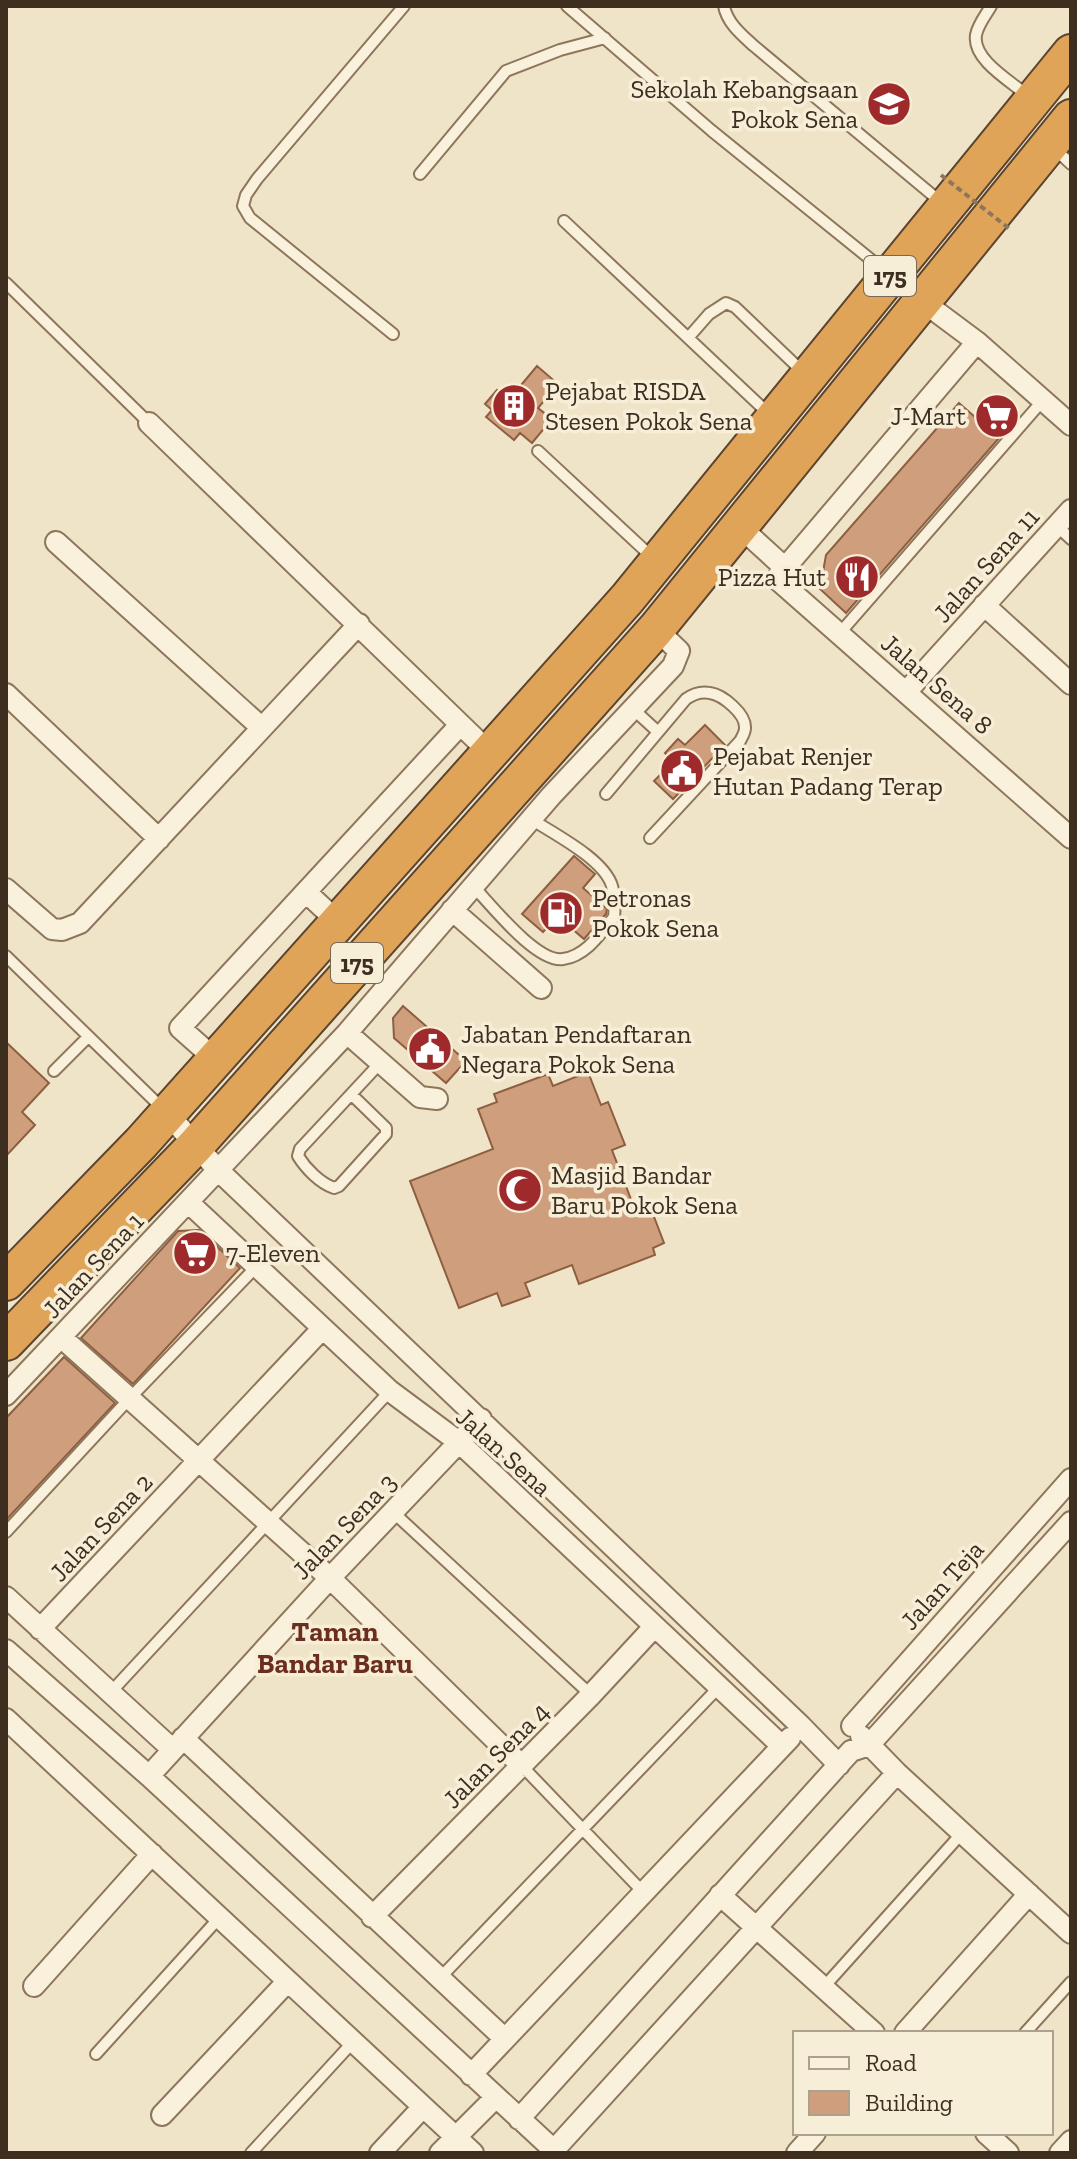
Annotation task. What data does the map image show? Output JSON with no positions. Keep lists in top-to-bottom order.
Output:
{
  "streets": {
    "highway": ["175"],
    "street": [
      "Jalan Sena 11",
      "Jalan Sena 8",
      "Jalan Sena 1",
      "Jalan Sena",
      "Jalan Sena 3",
      "Jalan Sena 2",
      "Jalan Teja",
      "Jalan Sena 4"
    ]
  },
  "crossings": [
    ["175", "Jalan Sena 1"],
    ["Jalan Sena 11", "Jalan Sena 8"],
    ["Jalan Sena 1", "Jalan Sena"],
    ["Jalan Sena", "Jalan Sena 3"],
    ["Jalan Sena", "Jalan Sena 2"],
    ["Jalan Sena", "Jalan Sena 4"]
  ],
  "districts": ["Taman Bandar Baru"],
  "places": {
    "school or university": ["Sekolah Kebangsaan Pokok Sena"],
    "building": ["Pejabat RISDA Stesen Pokok Sena"],
    "supermarket": ["J-Mart", "7-Eleven"],
    "restaurant": ["Pizza Hut"],
    "public building": ["Pejabat Renjer Hutan Padang Terap", "Jabatan Pendaftaran Negara Pokok Sena"],
    "fuel station": ["Petronas Pokok Sena"],
    "mosque": ["Masjid Bandar Baru Pokok Sena"]
  },
  "legend": ["Road", "Building"]
}
